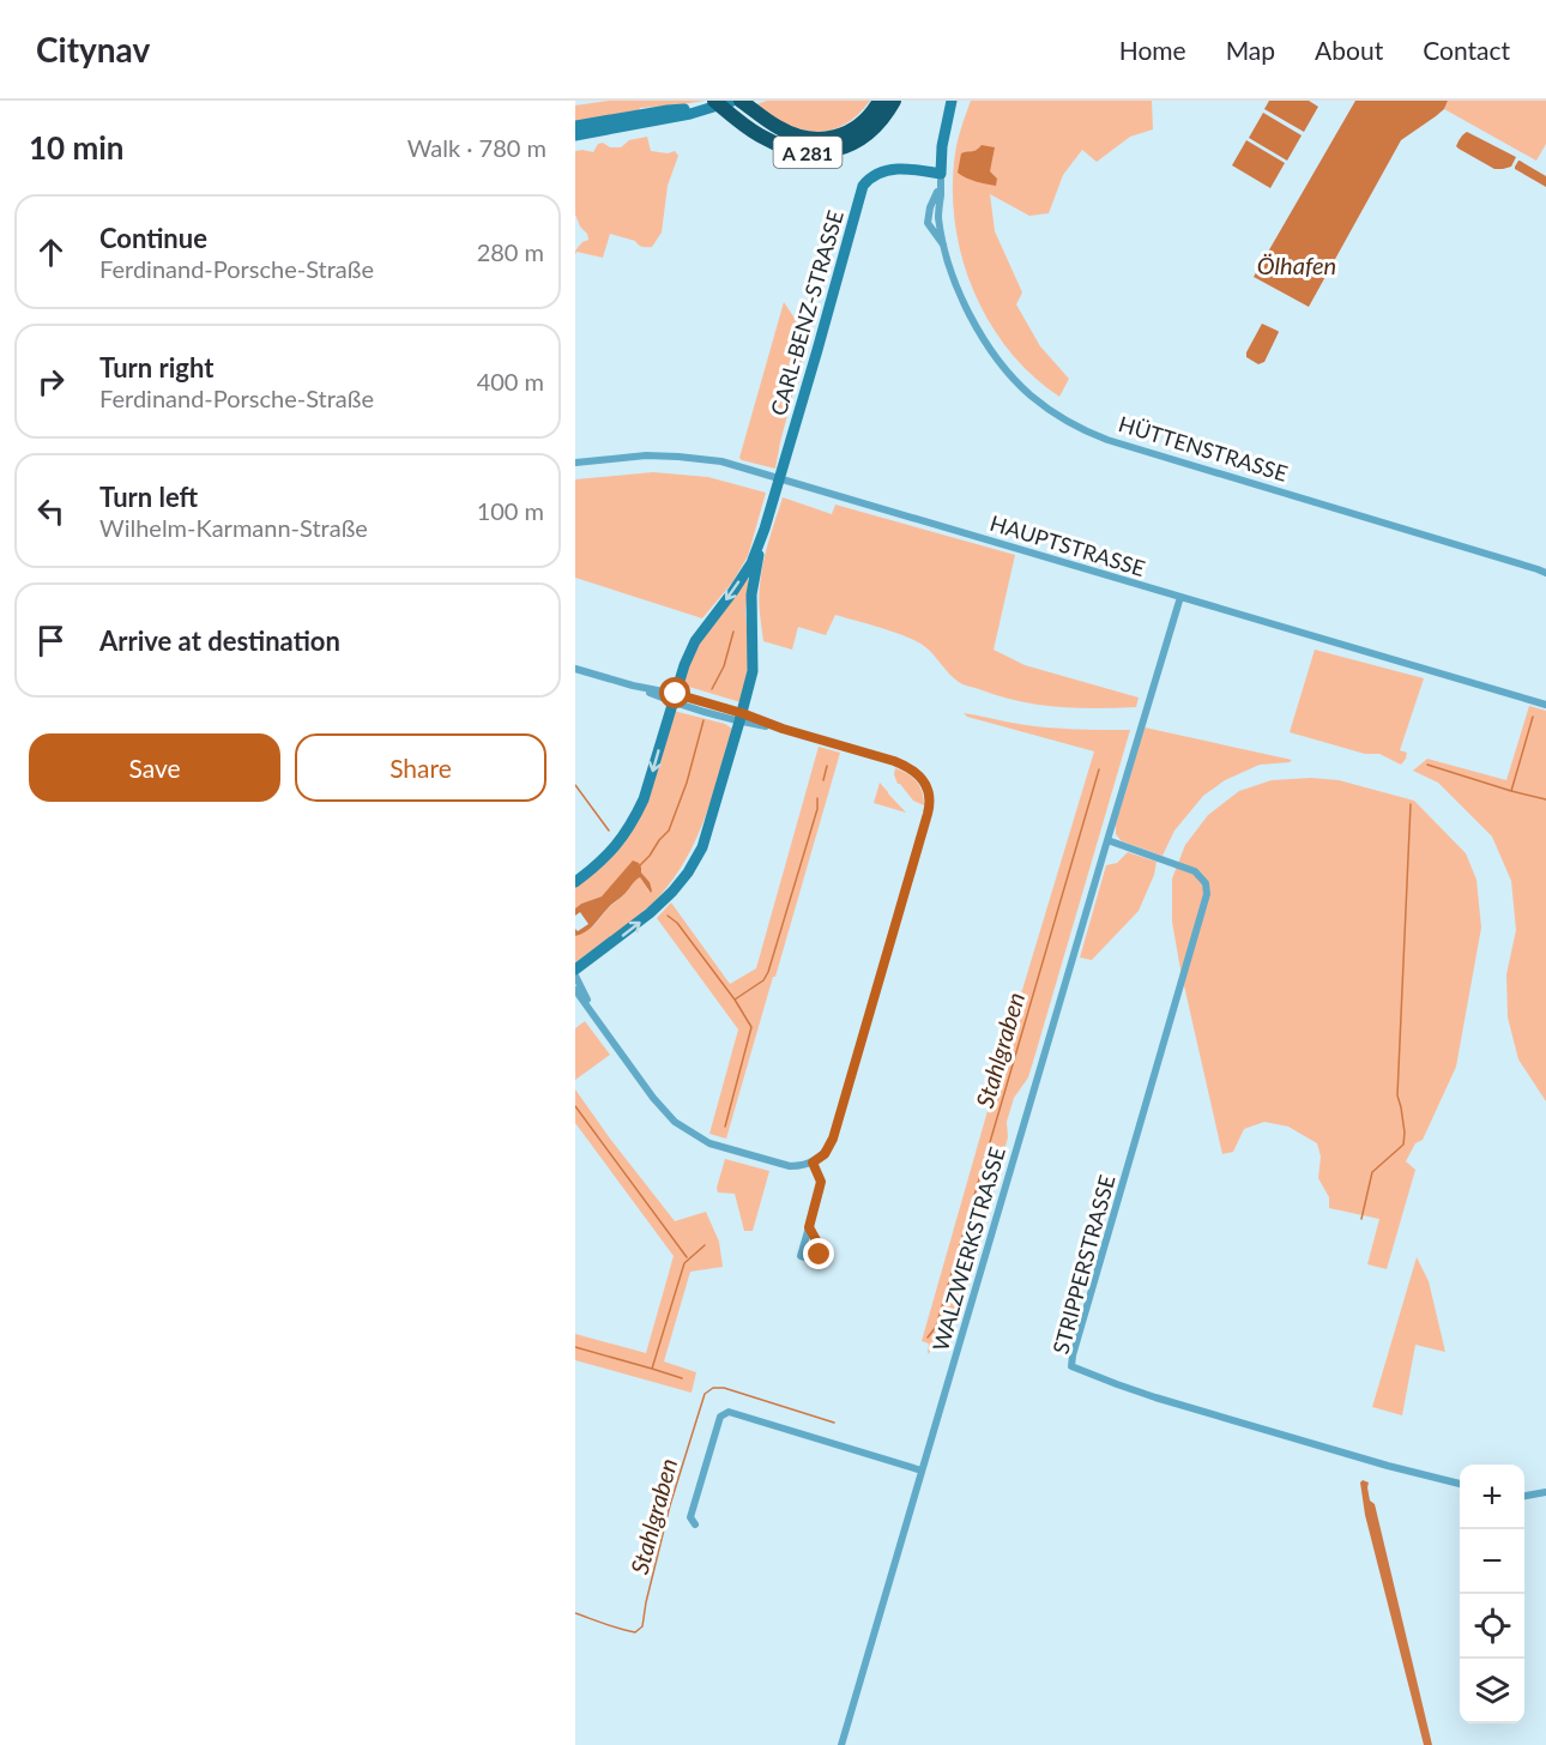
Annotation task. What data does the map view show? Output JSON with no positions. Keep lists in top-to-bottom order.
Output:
{
  "streets": {
    "highway": ["A 281"],
    "street": [
      "CARL-BENZ-STRASSE",
      "HÜTTENSTRASSE",
      "HAUPTSTRASSE",
      "WALZWERKSTRASSE",
      "STRIPPERSTRASSE"
    ]
  },
  "crossings": [
    ["CARL-BENZ-STRASSE", "HÜTTENSTRASSE"],
    ["HAUPTSTRASSE", "WALZWERKSTRASSE"],
    ["WALZWERKSTRASSE", "STRIPPERSTRASSE"]
  ],
  "water": ["Ölhafen", "Stahlgraben"],
  "page": {
    "header": "Citynav",
    "nav": [
      "Home",
      "Map",
      "About",
      "Contact"
    ],
    "heading": ["10 min", "Walk · 780 m"],
    "list": [
      ["Continue", "Ferdinand-Porsche-Straße", "280 m"],
      ["Turn right", "Ferdinand-Porsche-Straße", "400 m"],
      ["Turn left", "Wilhelm-Karmann-Straße", "100 m"],
      "Arrive at destination"
    ],
    "buttons": ["Save", "Share"],
    "map_buttons": ["+", "−"]
  }
}
